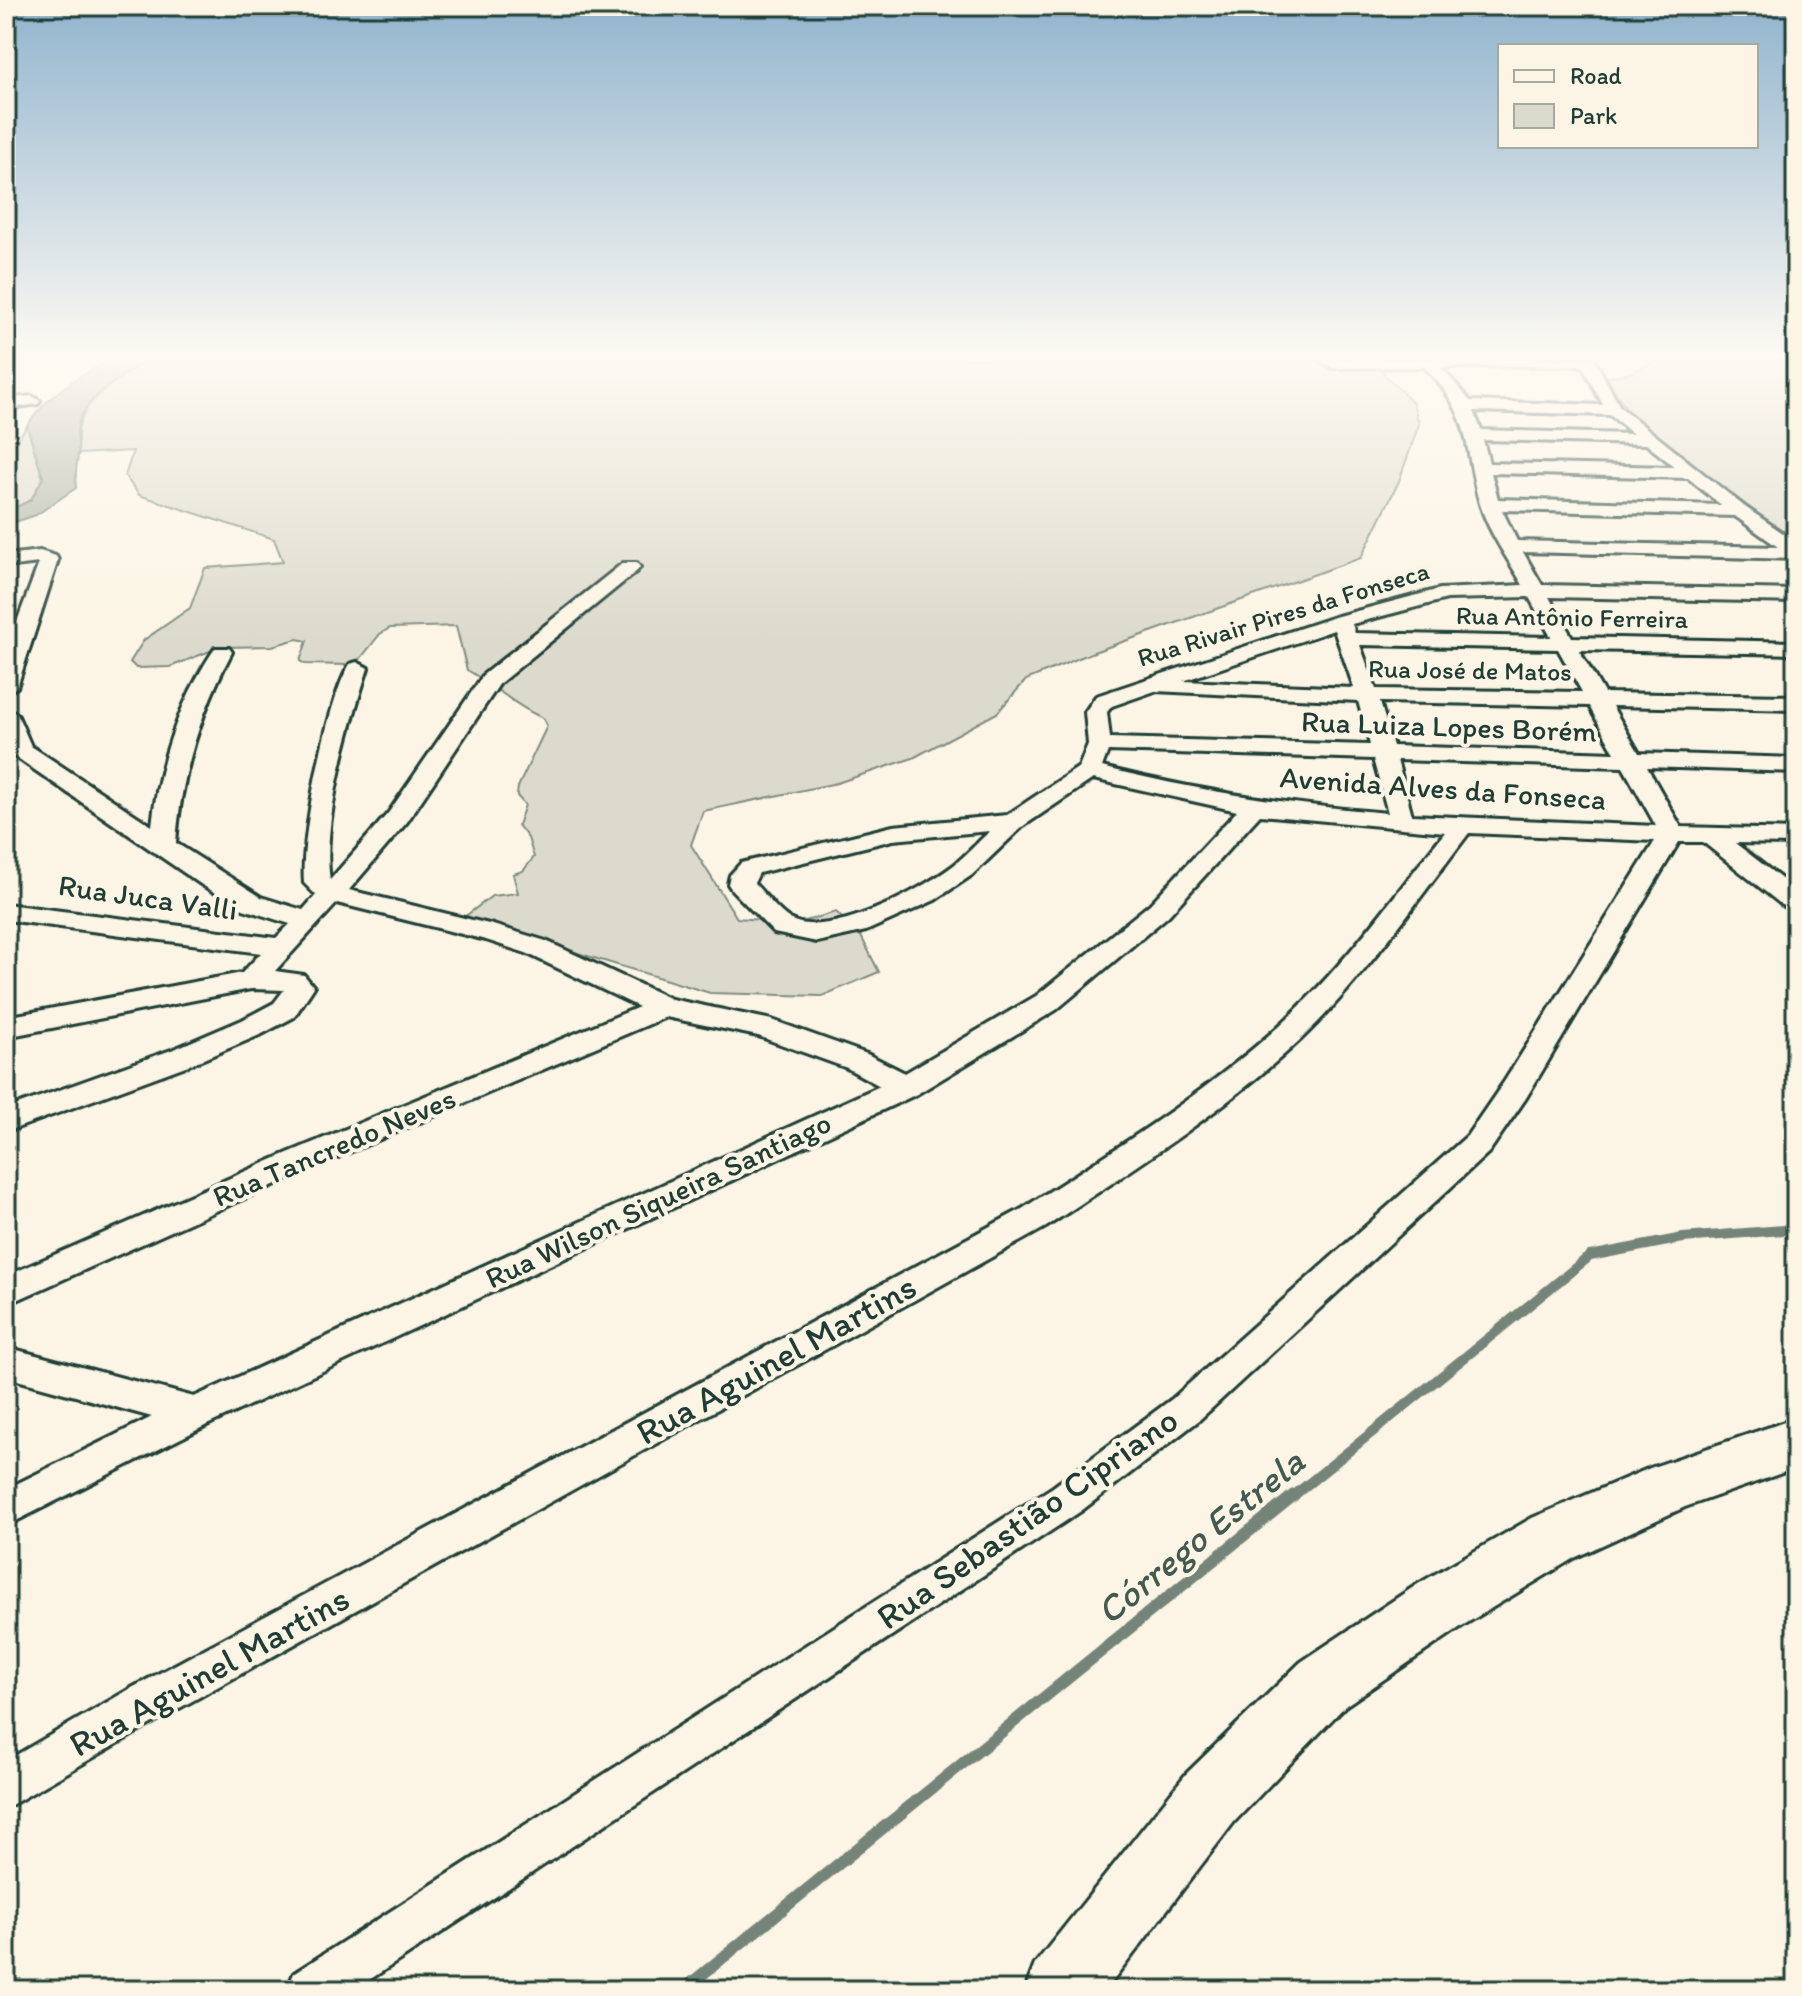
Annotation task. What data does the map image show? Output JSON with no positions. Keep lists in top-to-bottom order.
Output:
{
  "streets": {
    "street": [
      "Rua Rivair Pires da Fonseca",
      "Rua Antônio Ferreira",
      "Rua José de Matos",
      "Rua Luiza Lopes Borém",
      "Avenida Alves da Fonseca",
      "Rua Juca Valli",
      "Rua Tancredo Neves",
      "Rua Wilson Siqueira Santiago",
      "Rua Aguinel Martins",
      "Rua Sebastião Cipriano"
    ]
  },
  "crossings": [
    ["Rua Rivair Pires da Fonseca", "Rua Antônio Ferreira"],
    ["Rua Rivair Pires da Fonseca", "Rua José de Matos"],
    ["Rua Rivair Pires da Fonseca", "Rua Luiza Lopes Borém"],
    ["Rua Rivair Pires da Fonseca", "Avenida Alves da Fonseca"],
    ["Avenida Alves da Fonseca", "Rua Wilson Siqueira Santiago"],
    ["Avenida Alves da Fonseca", "Rua Aguinel Martins"],
    ["Avenida Alves da Fonseca", "Rua Sebastião Cipriano"]
  ],
  "water": ["Córrego Estrela"],
  "legend": ["Road", "Park"]
}
